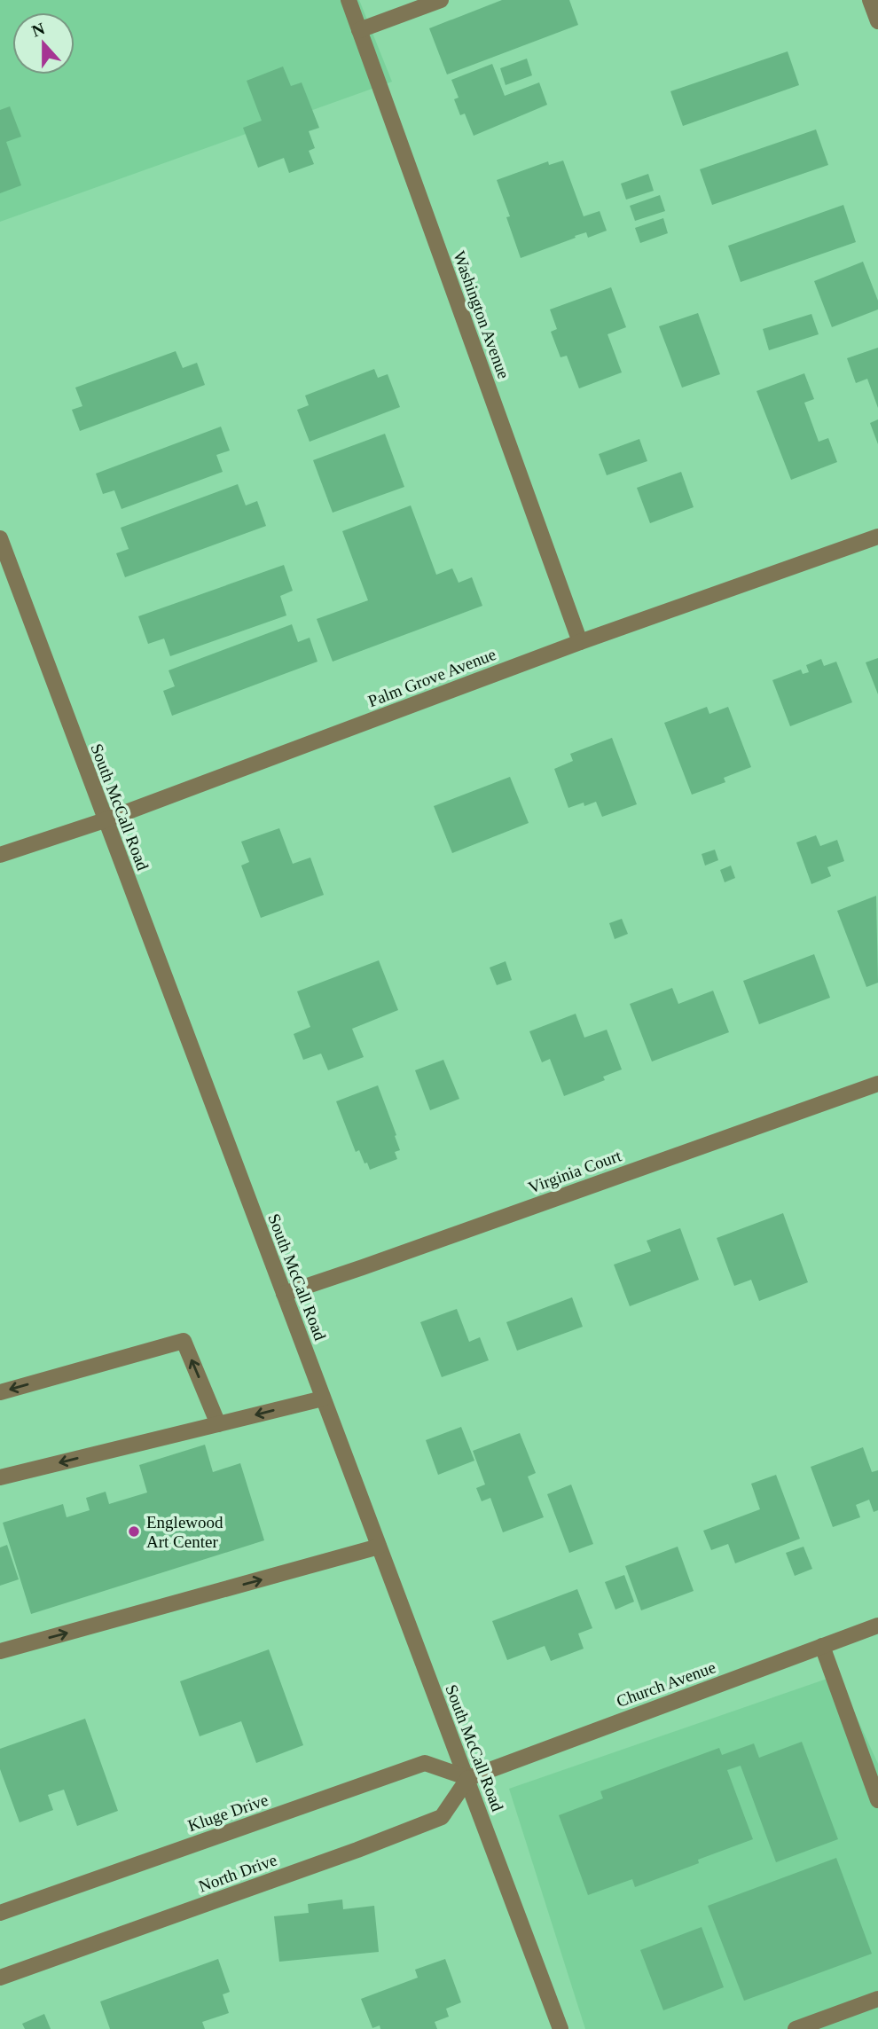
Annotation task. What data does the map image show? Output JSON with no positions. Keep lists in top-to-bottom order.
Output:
{
  "streets": {
    "street": [
      "Washington Avenue",
      "Palm Grove Avenue",
      "South McCall Road",
      "Virginia Court",
      "Church Avenue",
      "Kluge Drive",
      "North Drive"
    ]
  },
  "crossings": [
    ["Washington Avenue", "Palm Grove Avenue"],
    ["Palm Grove Avenue", "South McCall Road"],
    ["South McCall Road", "Virginia Court"],
    ["South McCall Road", "Church Avenue"],
    ["South McCall Road", "Kluge Drive"],
    ["South McCall Road", "North Drive"],
    ["Church Avenue", "Kluge Drive"],
    ["Church Avenue", "North Drive"],
    ["Kluge Drive", "North Drive"]
  ],
  "places": ["Englewood Art Center"],
  "north": "top"
}
